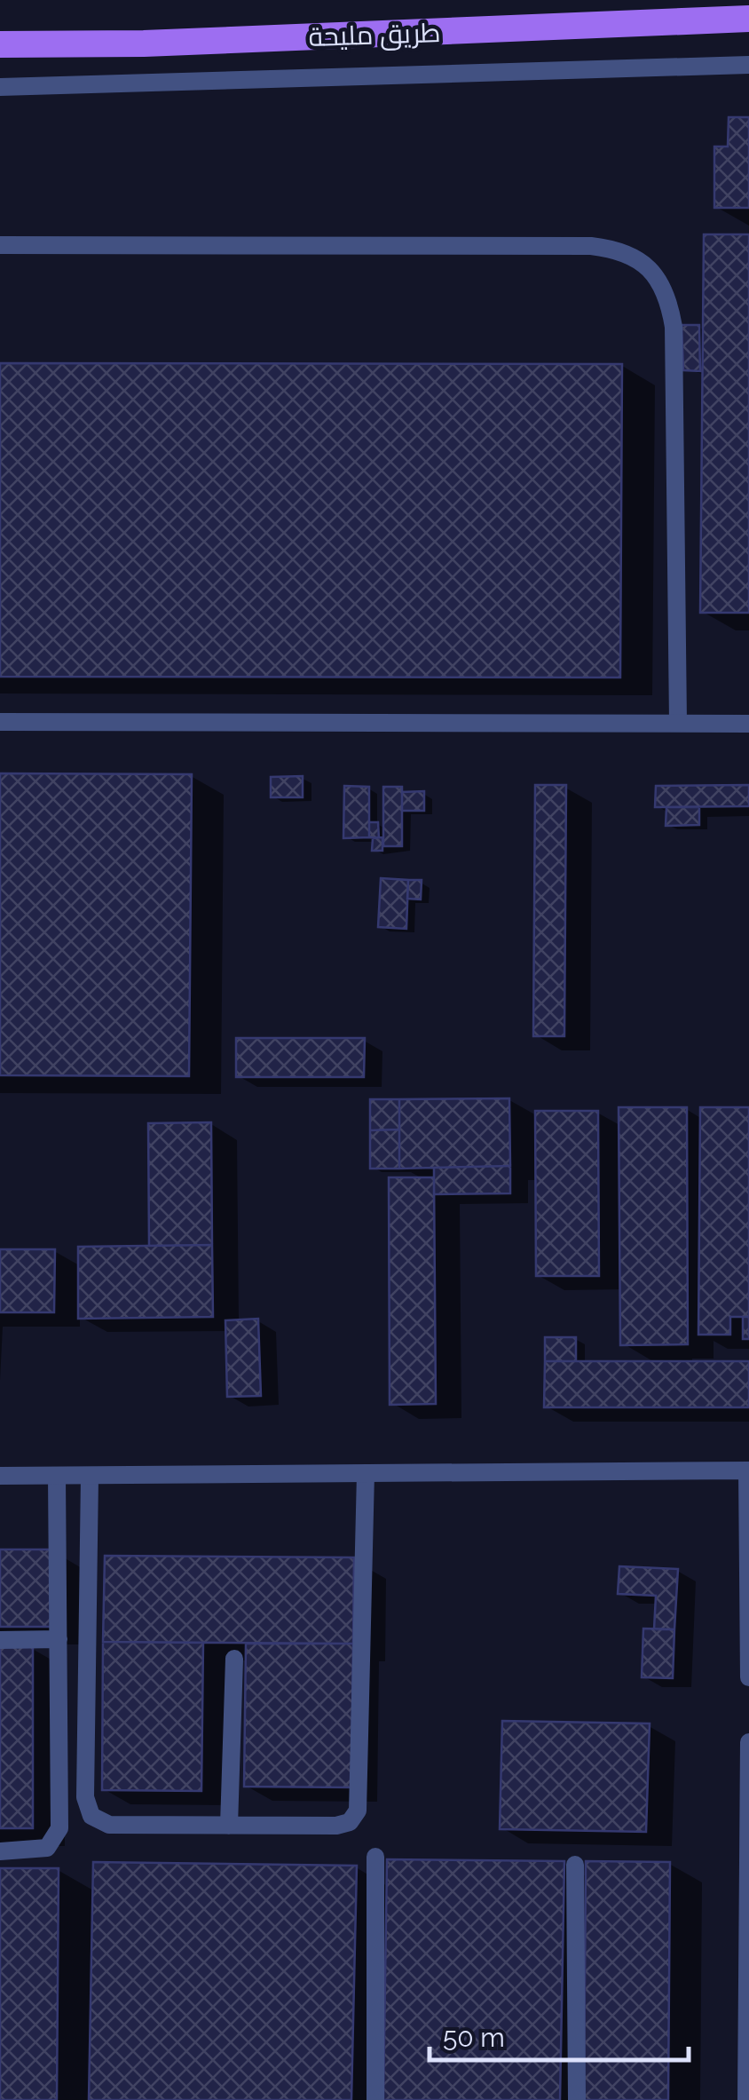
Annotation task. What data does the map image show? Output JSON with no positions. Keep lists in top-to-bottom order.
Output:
{
  "streets": {
    "main road": ["طريق مليحة"]
  },
  "scale_bar": "50 m"
}
